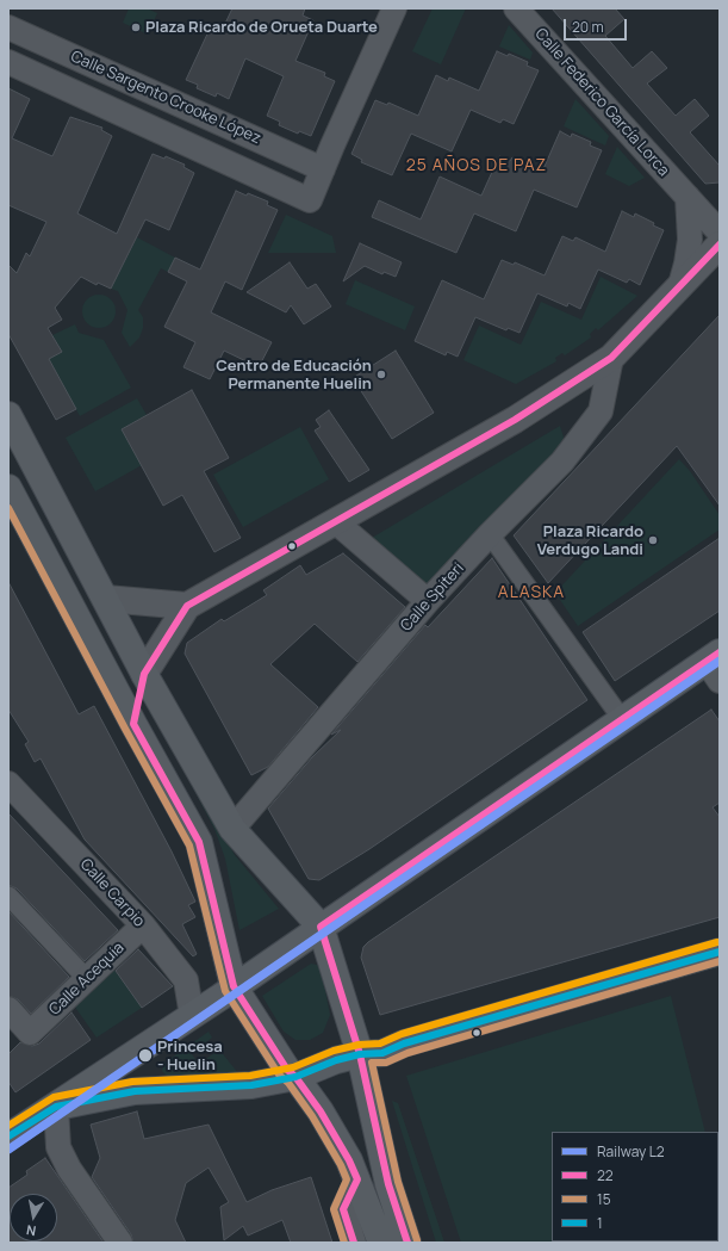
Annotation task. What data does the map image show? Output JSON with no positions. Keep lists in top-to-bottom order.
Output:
{
  "streets": {
    "street": [
      "Calle Sargento Crooke López",
      "Calle Federico García Lorca",
      "Calle Spiteri",
      "Calle Carpio",
      "Calle Acequia"
    ]
  },
  "crossings": [
    ["Calle Carpio", "Calle Acequia"]
  ],
  "districts": ["25 AÑOS DE PAZ", "ALASKA"],
  "places": [
    "Plaza Ricardo de Orueta Duarte",
    "Centro de Educación Permanente Huelin",
    "Plaza Ricardo Verdugo Landi",
    "Princesa - Huelin"
  ],
  "lines": [
    "transit line 22",
    "transit line 15",
    "rail line L2",
    "transit line 1"
  ],
  "legend": [
    "Railway L2",
    "22",
    "15",
    "1"
  ],
  "scale_bar": "20 m",
  "north": "bottom"
}
